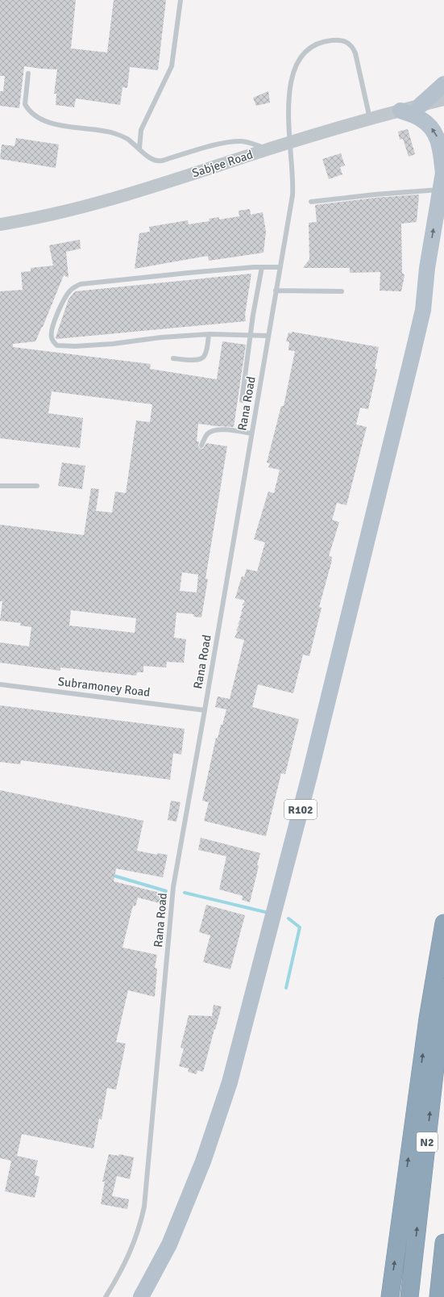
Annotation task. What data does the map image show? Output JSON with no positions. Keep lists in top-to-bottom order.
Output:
{
  "streets": {
    "highway": ["N2"],
    "main road": ["R102"],
    "street": ["Sabjee Road"],
    "lane": ["Rana Road", "Subramoney Road"]
  },
  "crossings": [
    ["Sabjee Road", "Rana Road"],
    ["Rana Road", "Subramoney Road"]
  ]
}
